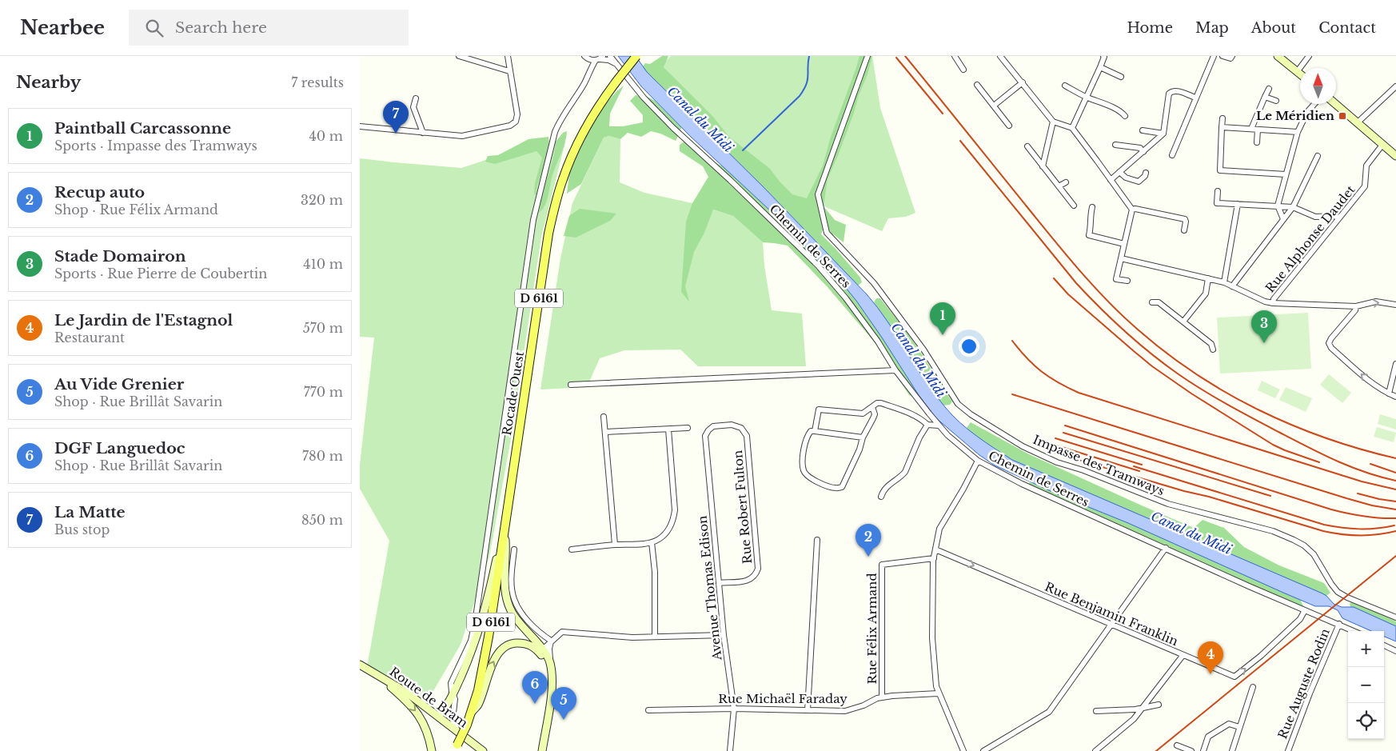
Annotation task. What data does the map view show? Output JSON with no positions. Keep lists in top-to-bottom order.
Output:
{
  "streets": {
    "main road": ["D 6161", "Rocade Ouest", "Route de Bram"],
    "street": [
      "Rue Alphonse Daudet",
      "Chemin de Serres",
      "Impasse des Tramways",
      "Rue Robert Fulton",
      "Avenue Thomas Edison",
      "Rue Benjamin Franklin",
      "Rue Félix Armand",
      "Rue Auguste Rodin",
      "Rue Michaël Faraday"
    ]
  },
  "crossings": [
    ["Chemin de Serres", "Rue Benjamin Franklin"],
    ["Chemin de Serres", "Rue Auguste Rodin"],
    ["Rue Robert Fulton", "Avenue Thomas Edison"],
    ["Avenue Thomas Edison", "Rue Michaël Faraday"],
    ["Rue Félix Armand", "Rue Michaël Faraday"]
  ],
  "one_way": ["Rue Benjamin Franklin"],
  "water": ["Canal du Midi"],
  "places": {
    "transit": ["Le Méridien"]
  },
  "north": "top",
  "page": {
    "header": "Nearbee",
    "search": "Search here",
    "nav": [
      "Home",
      "Map",
      "About",
      "Contact"
    ],
    "heading": ["Nearby", "7 results"],
    "pins": [
      "7",
      "1",
      "3",
      "2",
      "4",
      "6",
      "5"
    ],
    "list": [
      {
        "mark": "1",
        "name": "Paintball Carcassonne",
        "note": "Sports · Impasse des Tramways",
        "value": "40 m"
      },
      {
        "mark": "2",
        "name": "Recup auto",
        "note": "Shop · Rue Félix Armand",
        "value": "320 m"
      },
      {
        "mark": "3",
        "name": "Stade Domairon",
        "note": "Sports · Rue Pierre de Coubertin",
        "value": "410 m"
      },
      {
        "mark": "4",
        "name": "Le Jardin de l'Estagnol",
        "note": "Restaurant",
        "value": "570 m"
      },
      {
        "mark": "5",
        "name": "Au Vide Grenier",
        "note": "Shop · Rue Brillât Savarin",
        "value": "770 m"
      },
      {
        "mark": "6",
        "name": "DGF Languedoc",
        "note": "Shop · Rue Brillât Savarin",
        "value": "780 m"
      },
      {
        "mark": "7",
        "name": "La Matte",
        "note": "Bus stop",
        "value": "850 m"
      }
    ],
    "map_buttons": ["+", "−"]
  }
}
